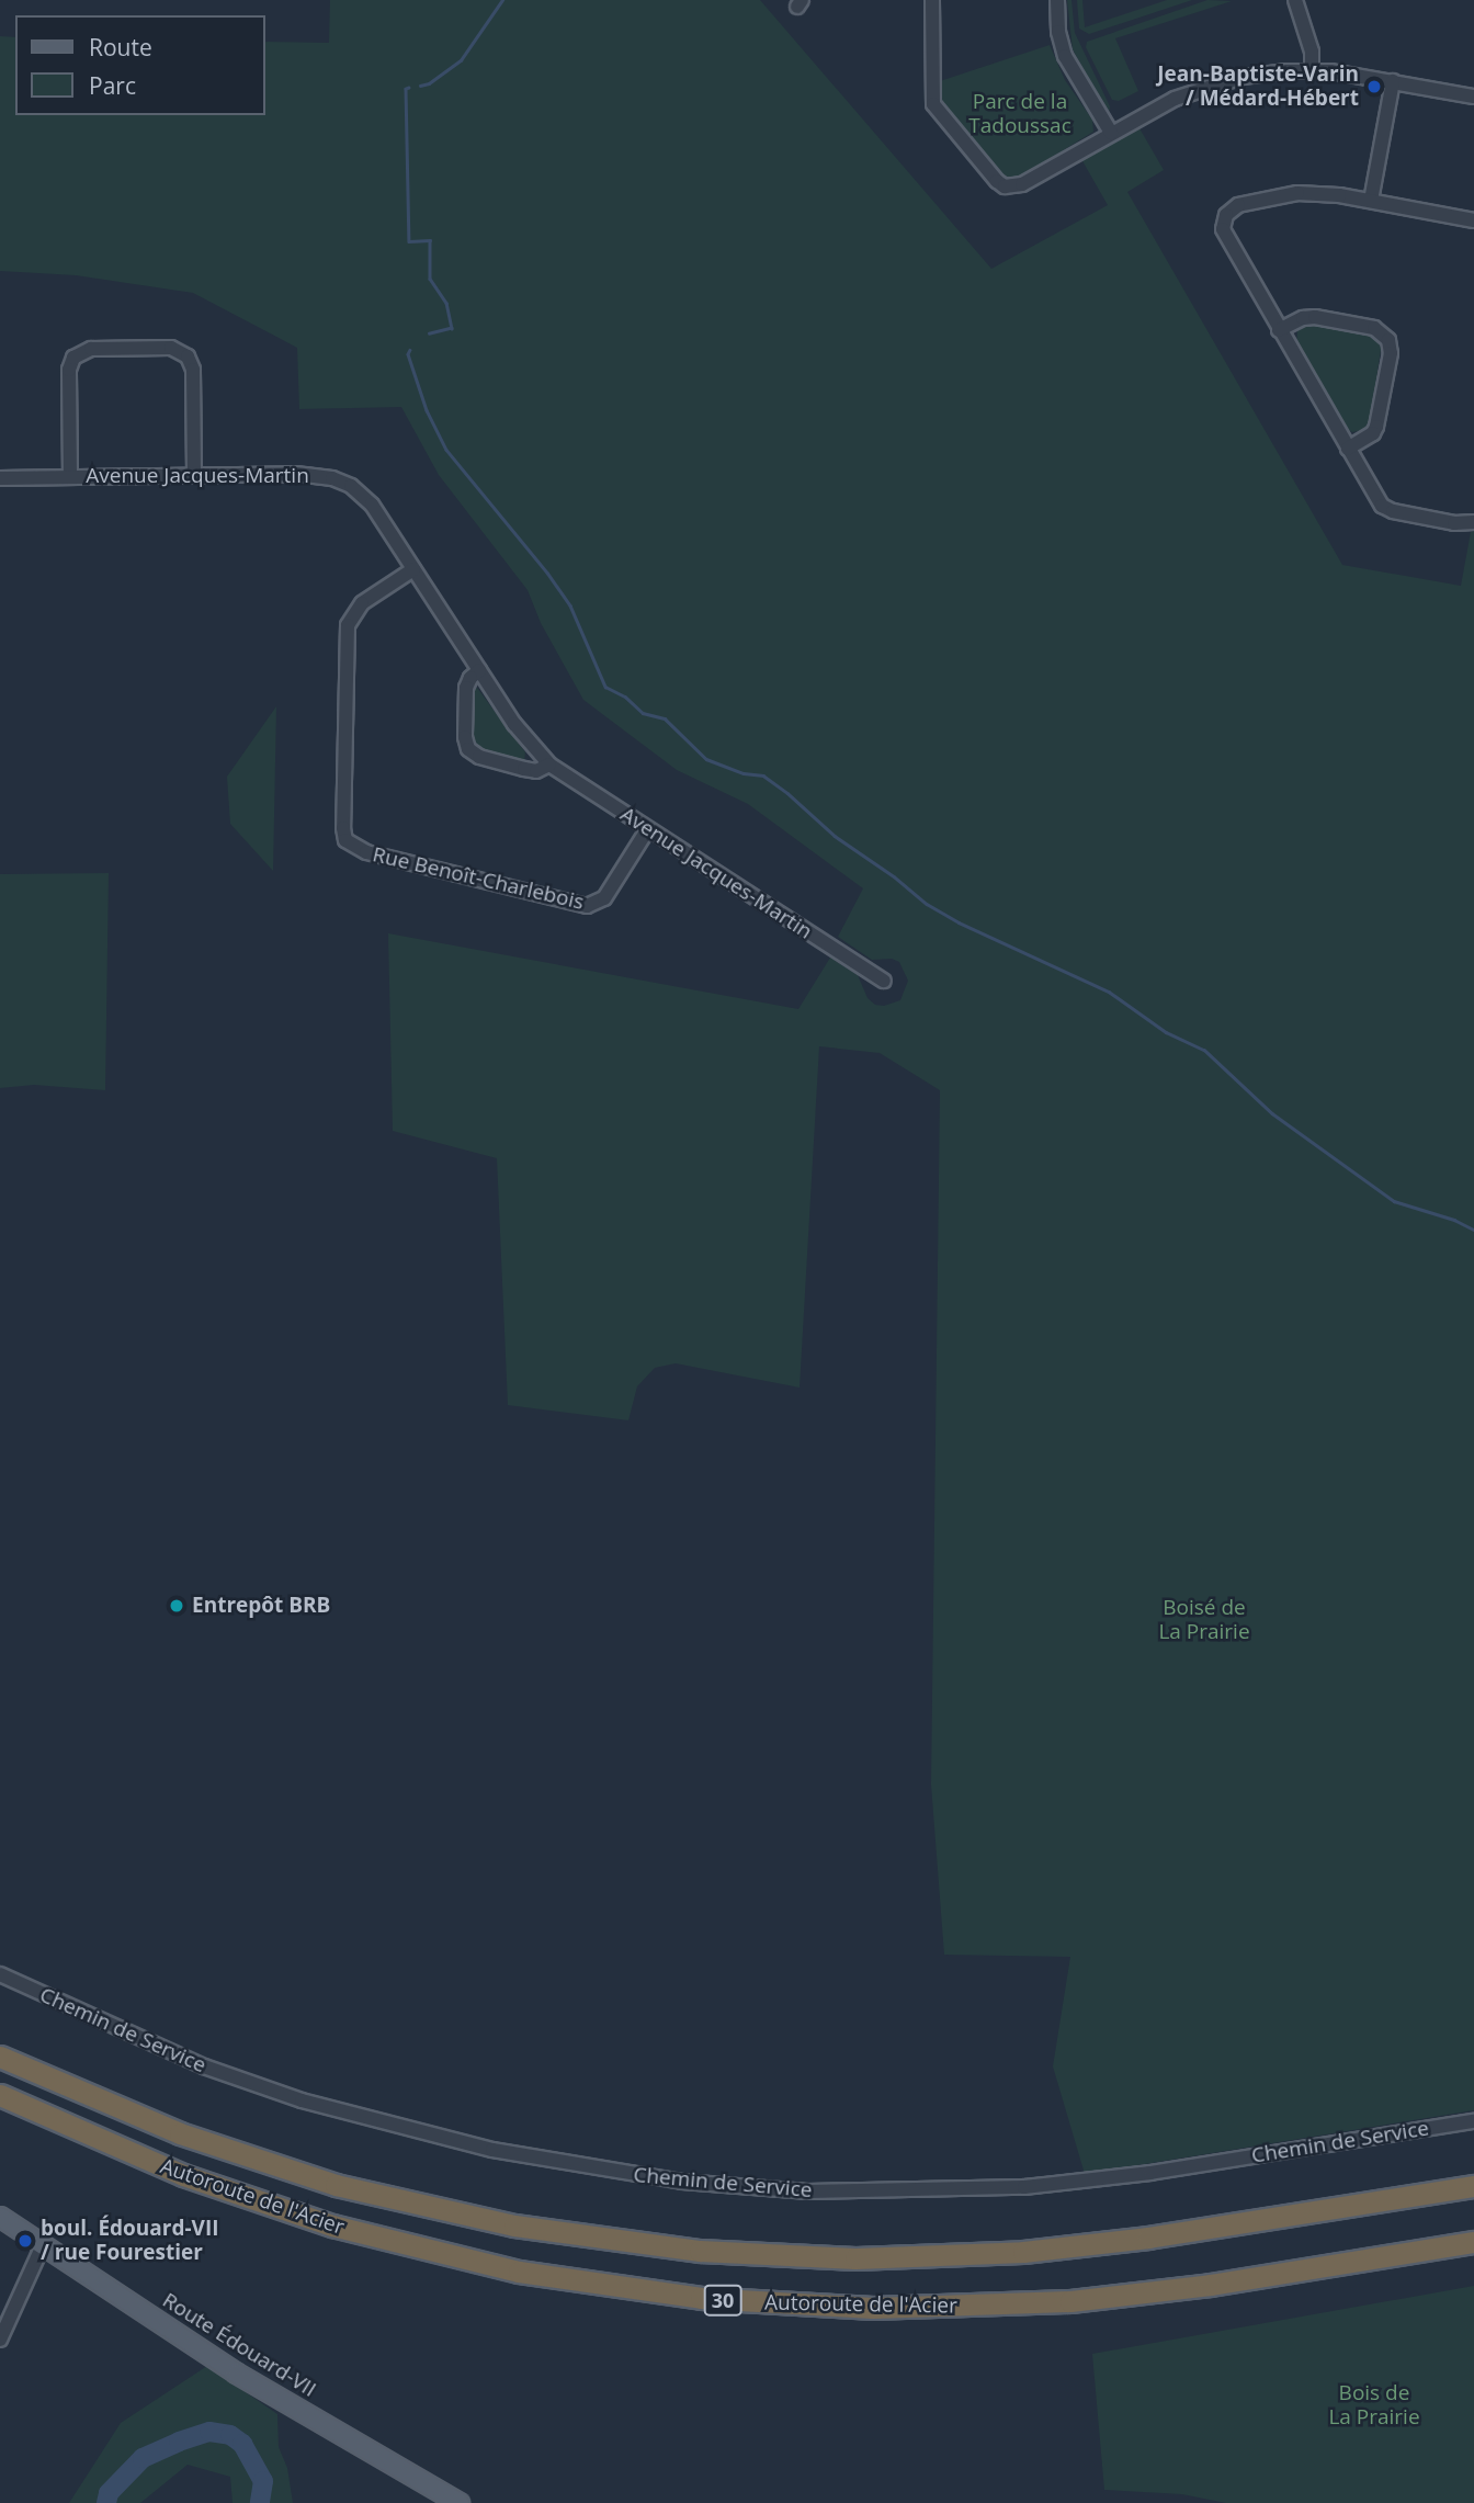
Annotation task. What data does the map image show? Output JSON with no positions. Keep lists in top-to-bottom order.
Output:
{
  "streets": {
    "highway": ["Autoroute de l'Acier", "30"],
    "main road": ["Route Édouard-VII"],
    "street": ["Avenue Jacques-Martin", "Rue Benoît-Charlebois", "Chemin de Service"]
  },
  "crossings": [
    ["Avenue Jacques-Martin", "Rue Benoît-Charlebois"]
  ],
  "parks": ["Parc de la Tadoussac", "Boisé de La Prairie", "Bois de La Prairie"],
  "places": ["Jean-Baptiste-Varin / Médard-Hébert", "Entrepôt BRB", "boul. Édouard-VII / rue Fourestier"],
  "legend": ["Route", "Parc"]
}
